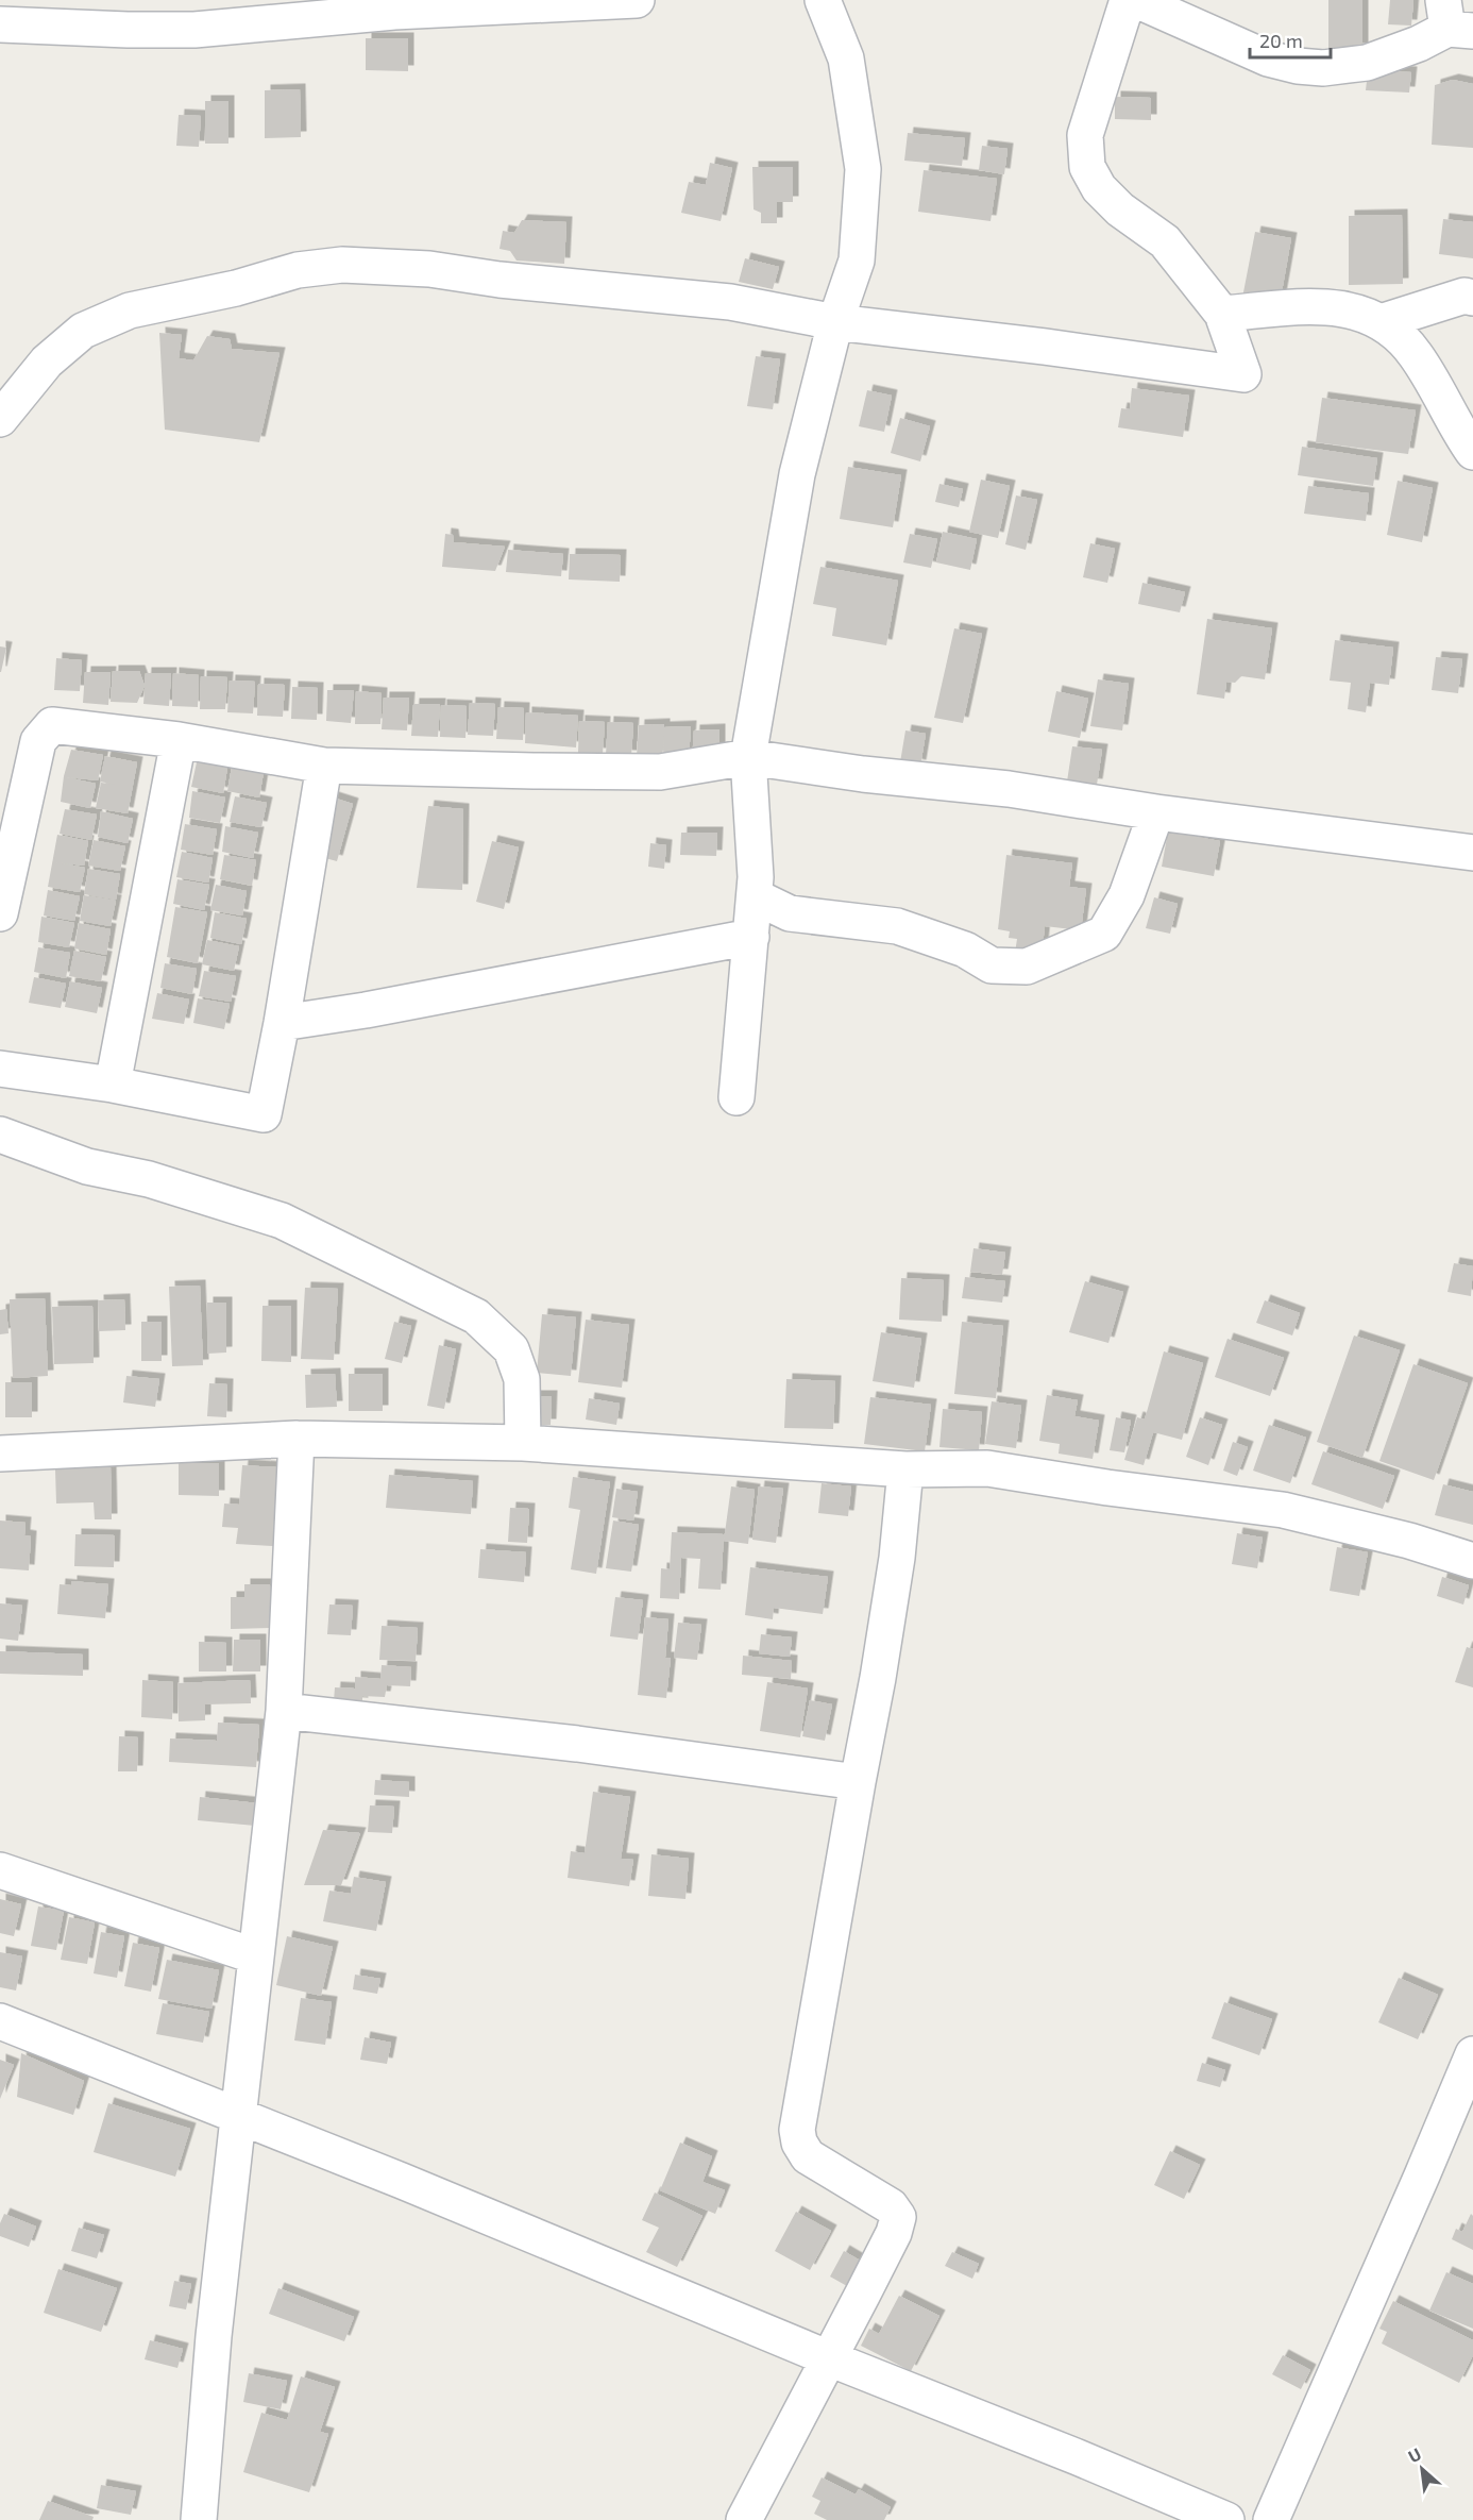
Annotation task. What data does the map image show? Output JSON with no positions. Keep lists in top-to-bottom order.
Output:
{
  "scale_bar": "20 m",
  "north": "top left"
}
